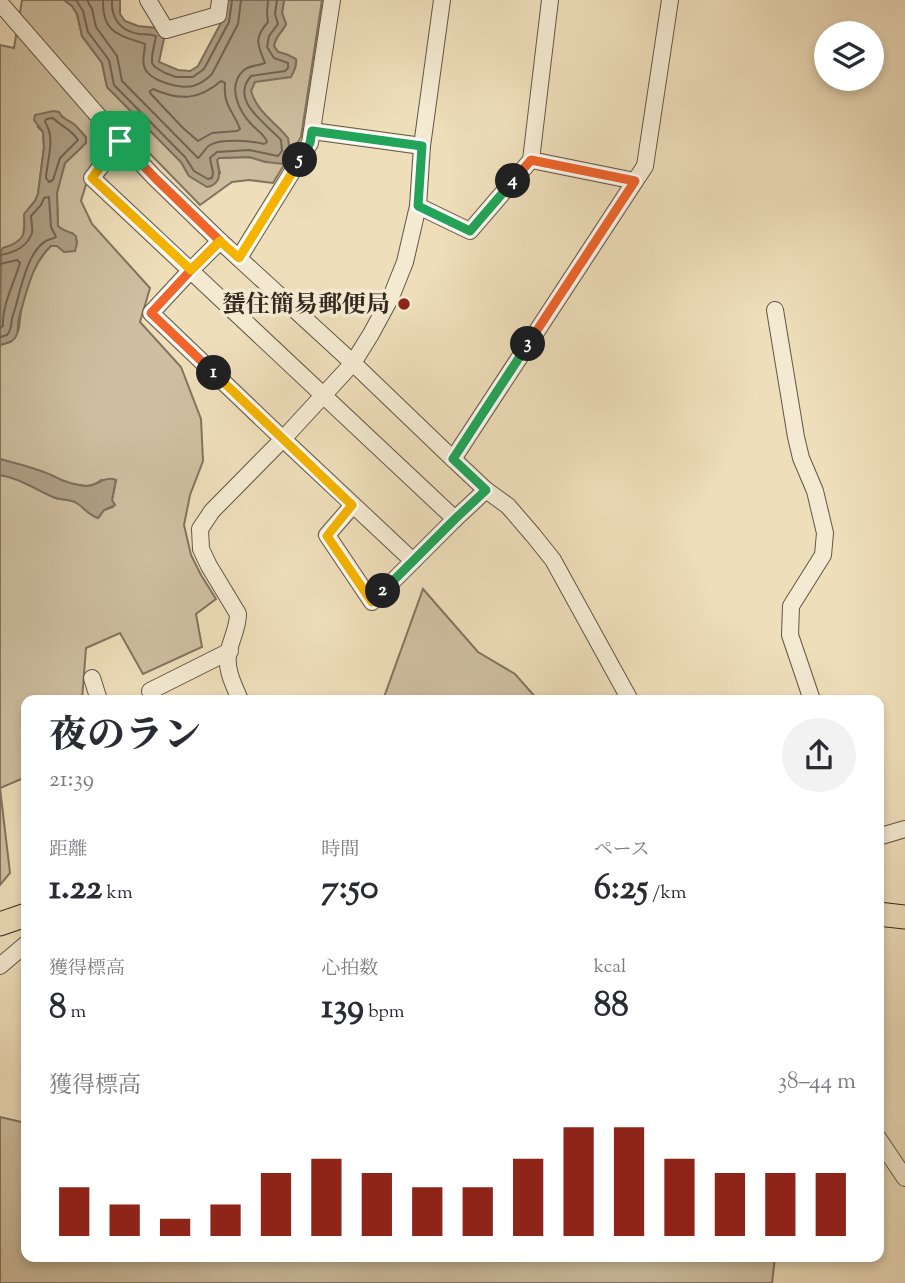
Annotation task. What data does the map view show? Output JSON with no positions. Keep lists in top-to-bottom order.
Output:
{
  "places": ["蜑住簡易郵便局"],
  "page": {
    "pins": [
      "5",
      "4",
      "3",
      "1",
      "2"
    ],
    "heading": ["夜のラン", "21:39"],
    "stats": [
      ["距離", "1.22 km"],
      ["時間", "7:50"],
      ["ペース", "6:25 /km"],
      ["獲得標高", "8 m"],
      ["心拍数", "139 bpm"],
      ["kcal", "88"]
    ],
    "chart": ["獲得標高", "38–44 m"]
  }
}
